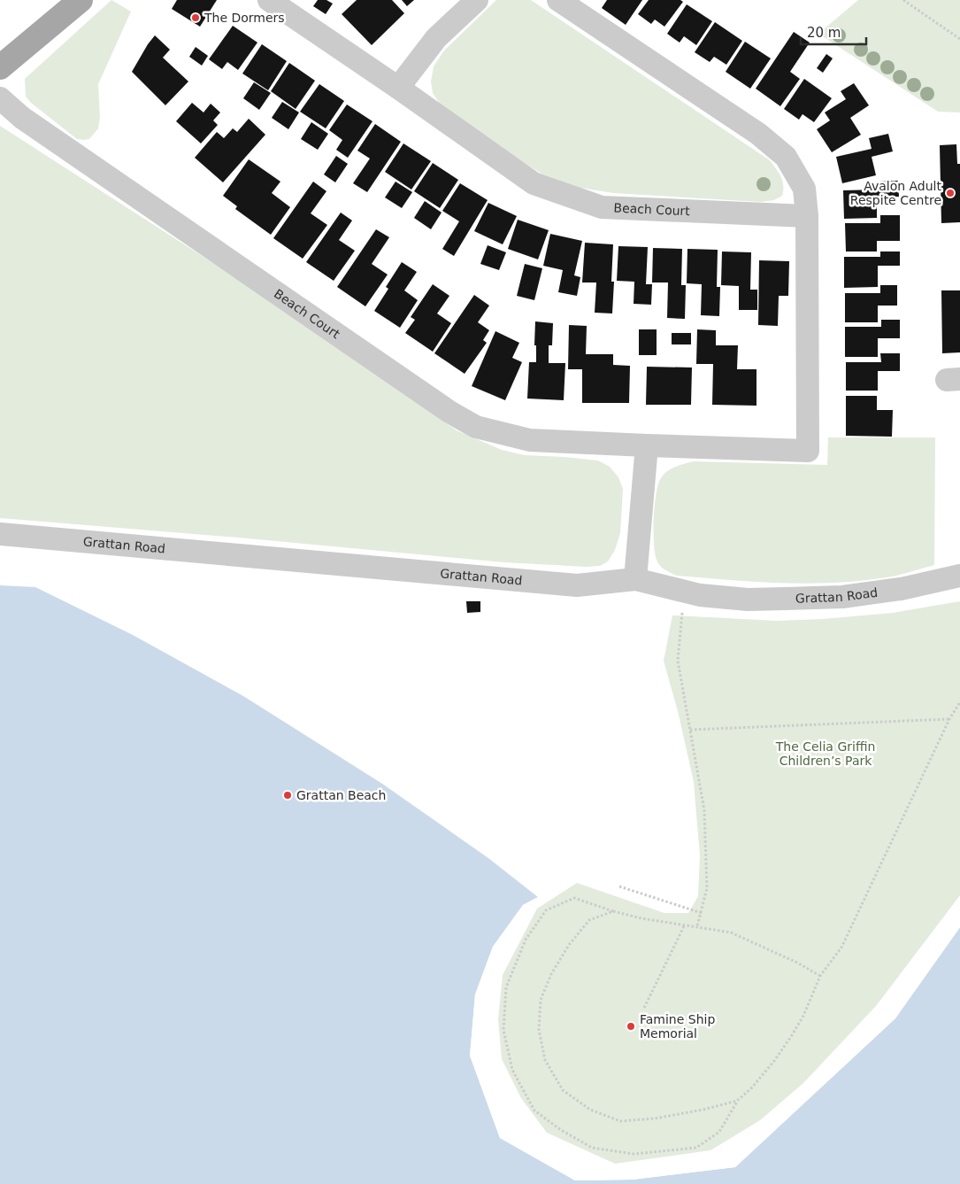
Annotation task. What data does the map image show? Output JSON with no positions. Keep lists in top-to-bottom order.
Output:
{
  "streets": {
    "street": ["Beach Court", "Grattan Road"]
  },
  "parks": ["The Celia Griffin Children’s Park"],
  "places": [
    "The Dormers",
    "Avalon Adult Respite Centre",
    "Grattan Beach",
    "Famine Ship Memorial"
  ],
  "scale_bar": "20 m"
}
